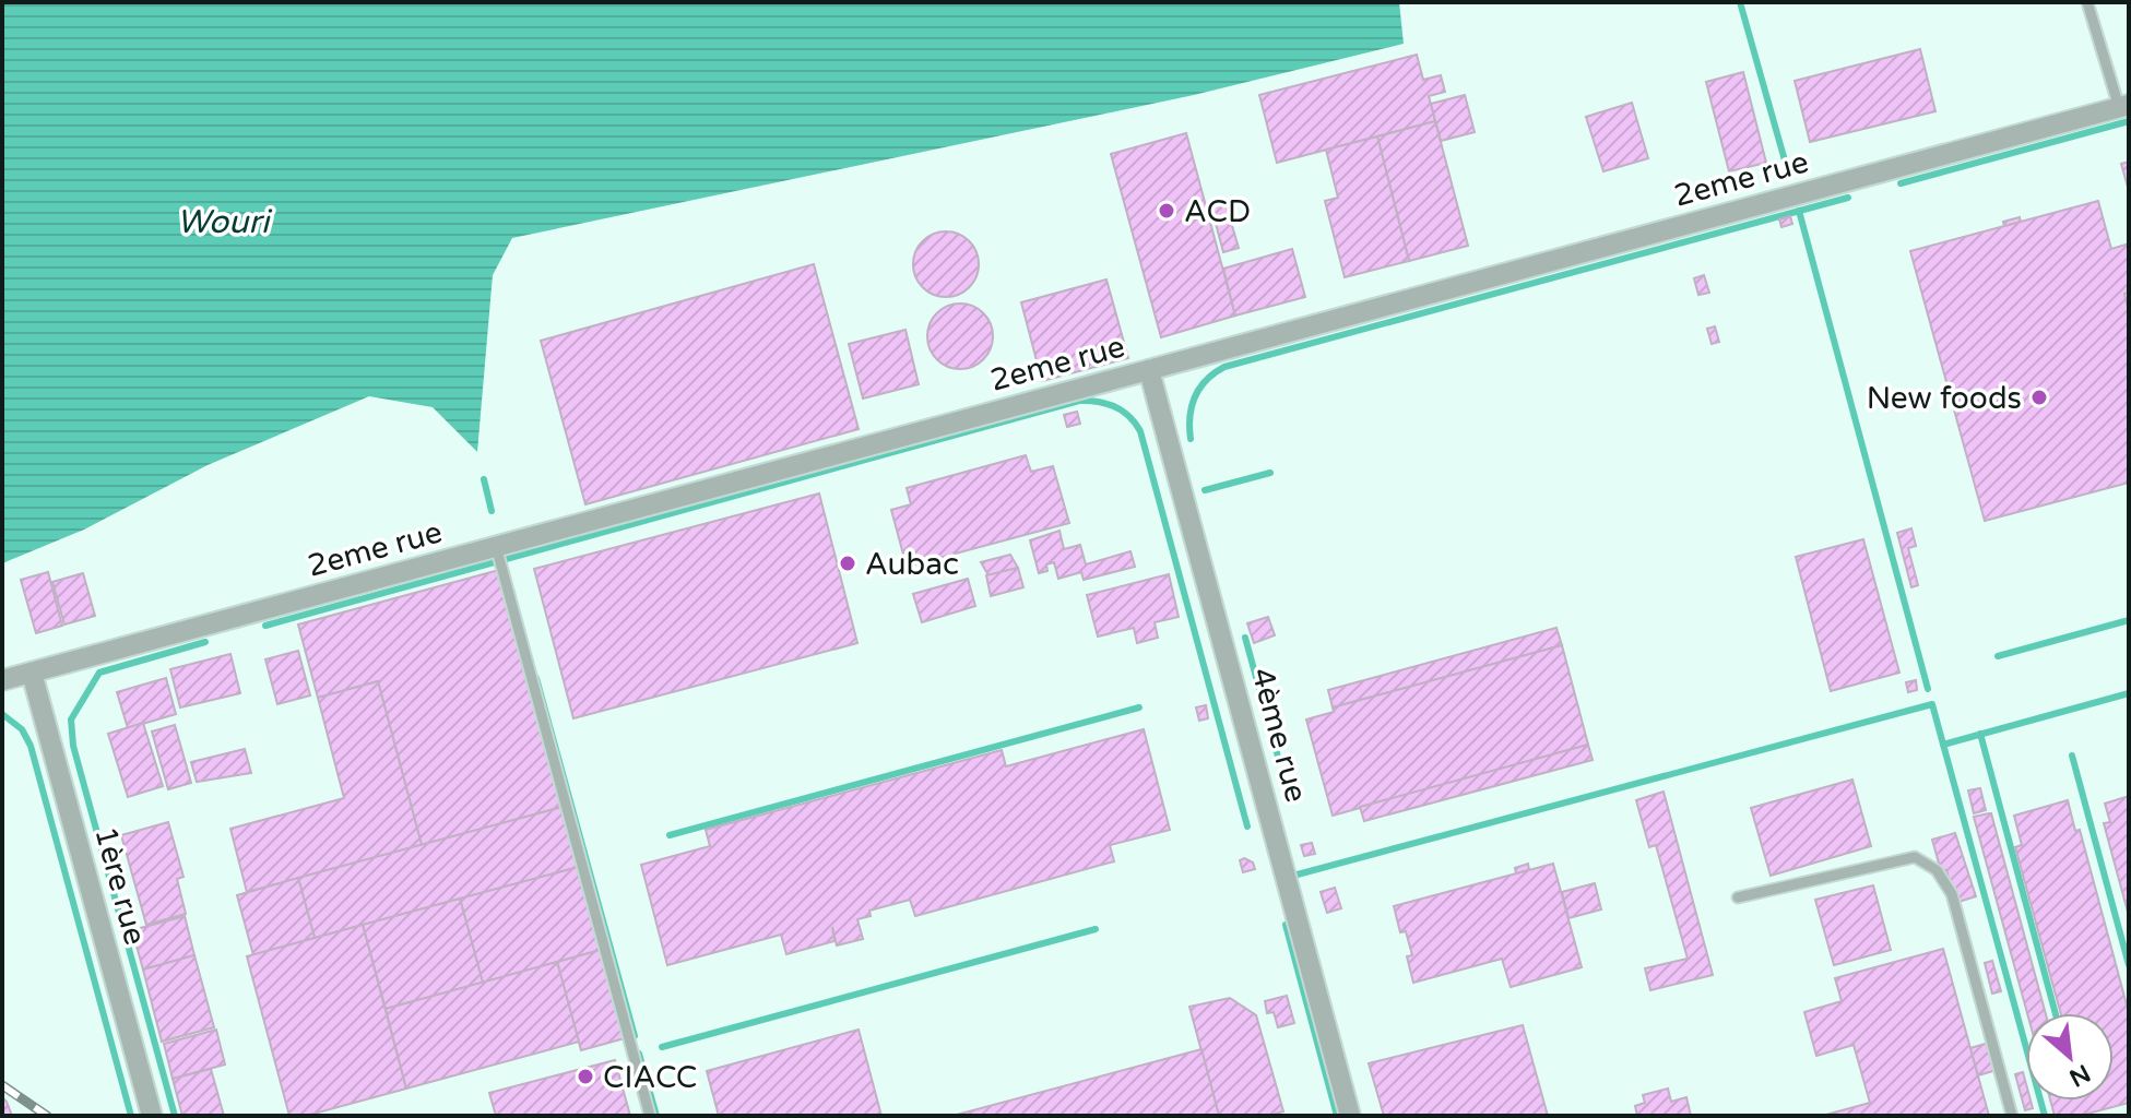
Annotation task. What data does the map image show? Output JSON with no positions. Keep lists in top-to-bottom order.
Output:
{
  "streets": {
    "street": ["2eme rue", "4ème rue", "1ère rue"]
  },
  "crossings": [
    ["2eme rue", "4ème rue"],
    ["2eme rue", "1ère rue"]
  ],
  "water": ["Wouri"],
  "places": [
    "ACD",
    "New foods",
    "Aubac",
    "CIACC"
  ],
  "north": "bottom right"
}
